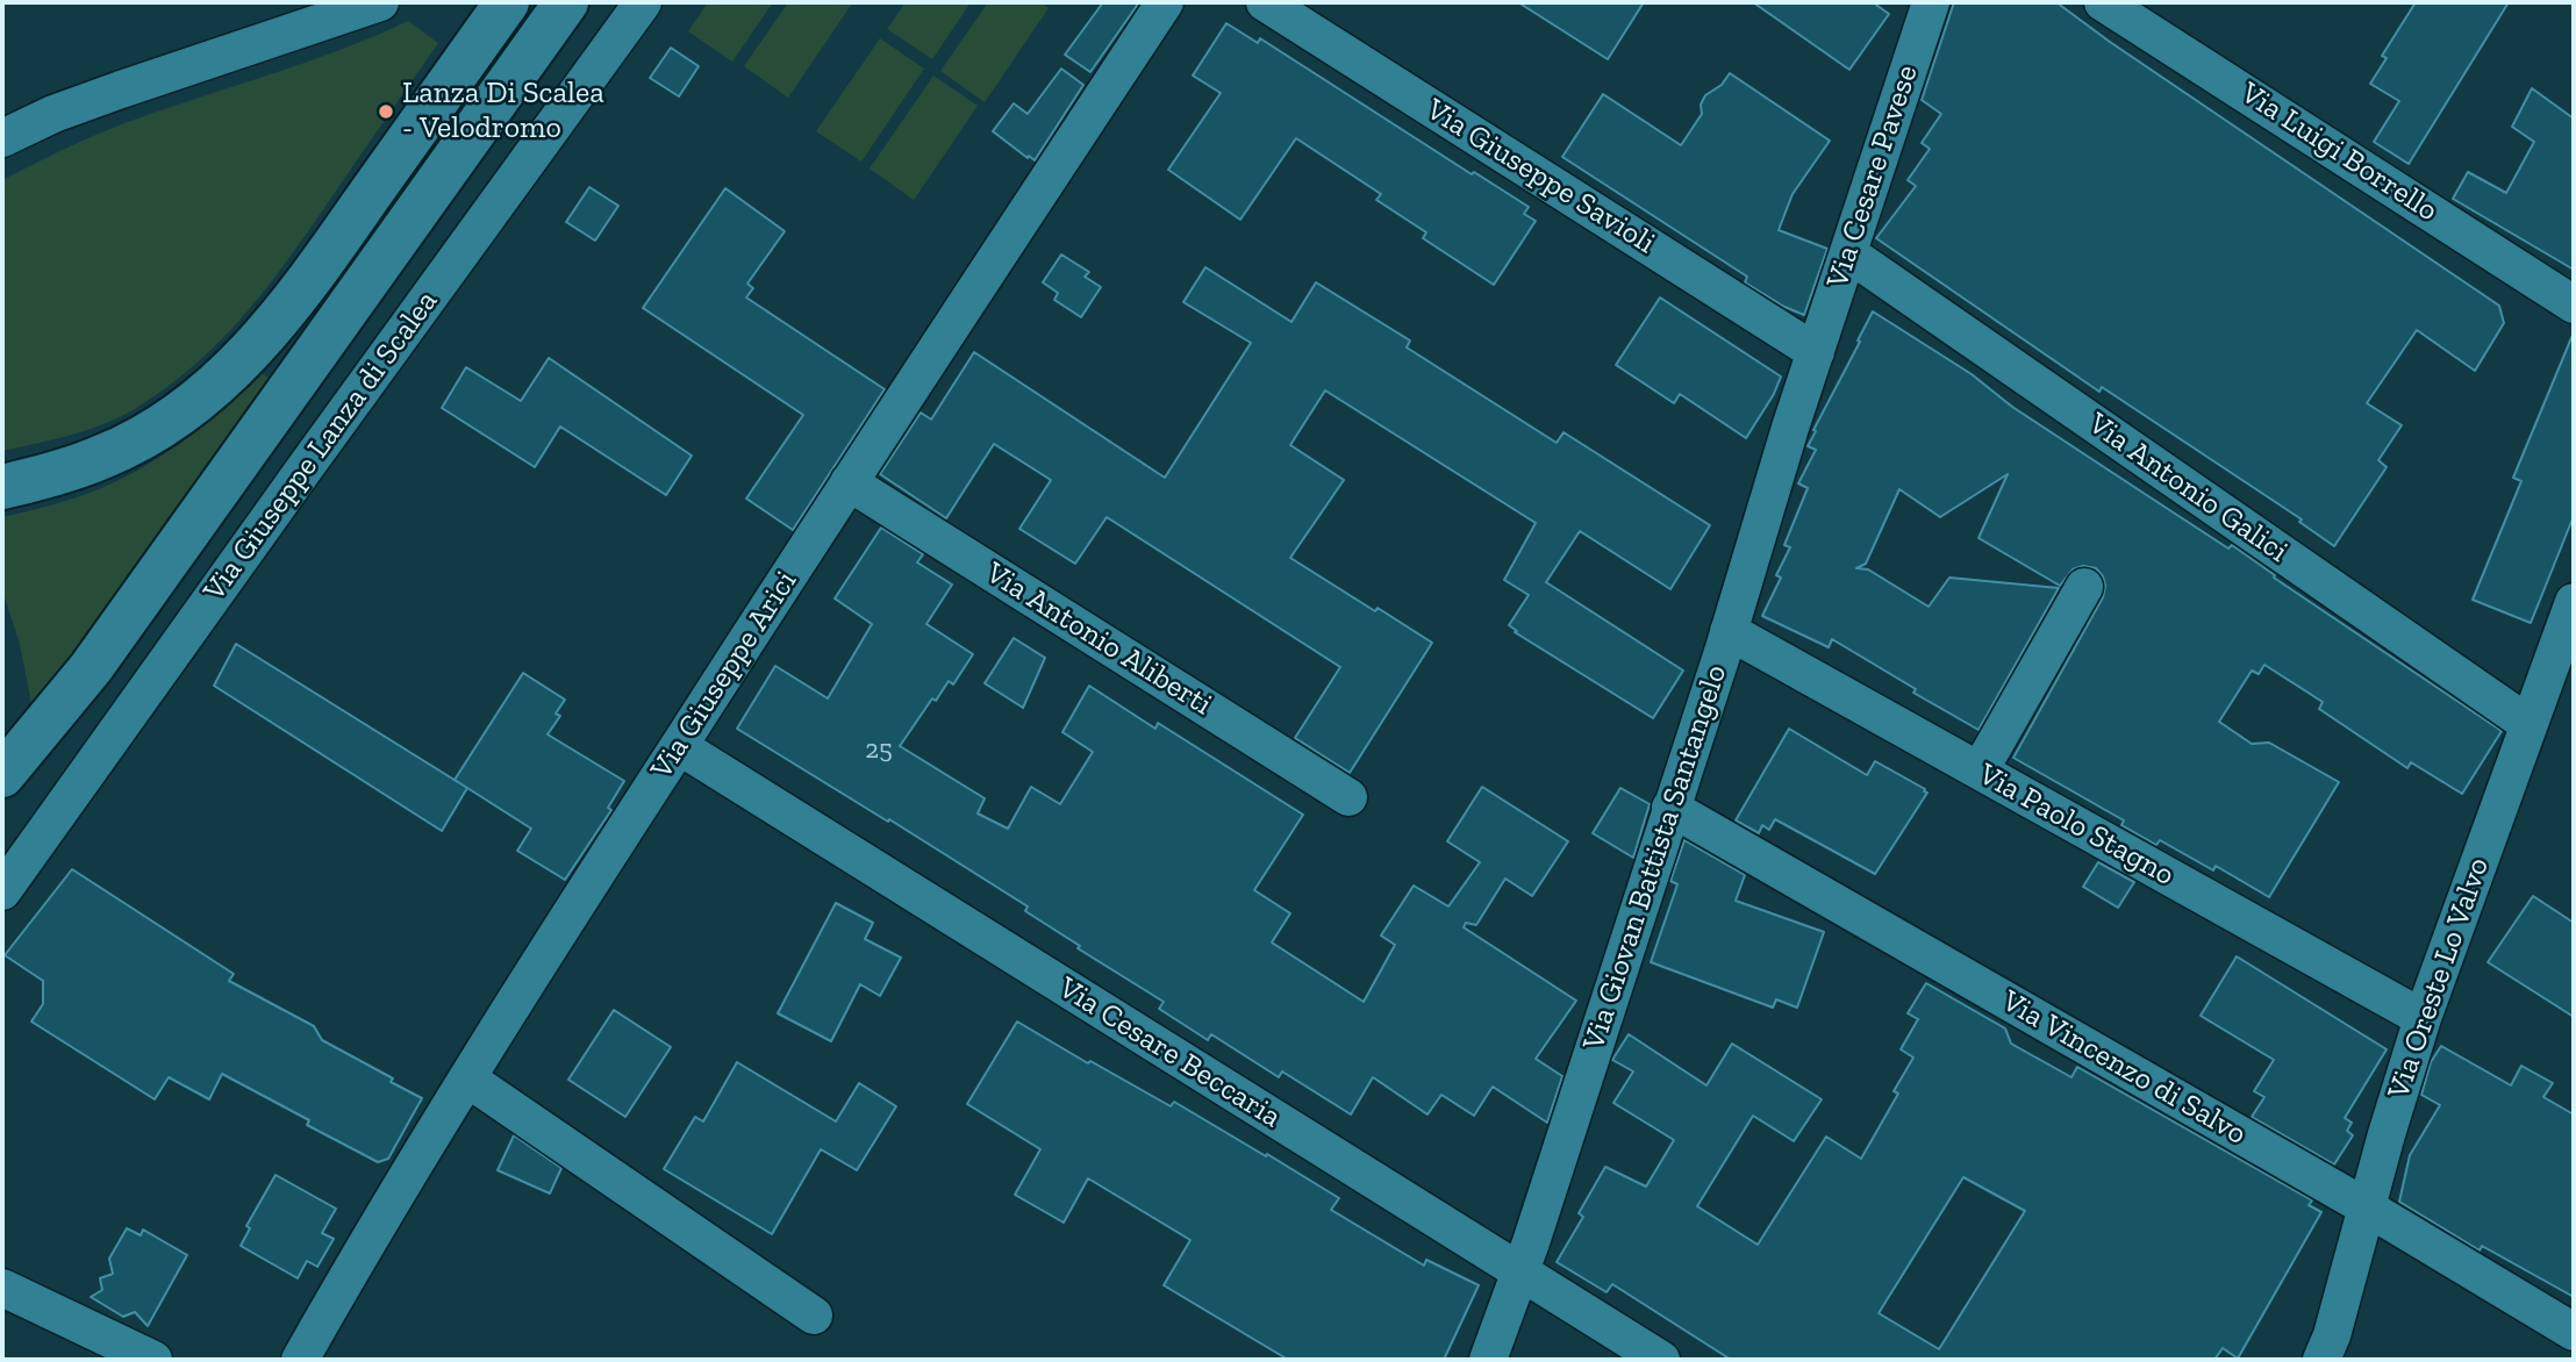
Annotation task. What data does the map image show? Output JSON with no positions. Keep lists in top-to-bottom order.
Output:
{
  "streets": {
    "street": [
      "Via Luigi Borrello",
      "Via Giuseppe Savioli",
      "Via Cesare Pavese",
      "Via Giuseppe Lanza di Scalea",
      "Via Antonio Galici",
      "Via Antonio Aliberti",
      "Via Giuseppe Arici",
      "Via Paolo Stagno",
      "Via Giovan Battista Santangelo",
      "Via Oreste Lo Valvo",
      "Via Cesare Beccaria",
      "Via Vincenzo di Salvo"
    ]
  },
  "crossings": [
    ["Via Giuseppe Savioli", "Via Cesare Pavese"],
    ["Via Giuseppe Savioli", "Via Giovan Battista Santangelo"],
    ["Via Cesare Pavese", "Via Antonio Galici"],
    ["Via Cesare Pavese", "Via Giovan Battista Santangelo"],
    ["Via Antonio Galici", "Via Oreste Lo Valvo"],
    ["Via Antonio Aliberti", "Via Giuseppe Arici"],
    ["Via Giuseppe Arici", "Via Cesare Beccaria"],
    ["Via Paolo Stagno", "Via Giovan Battista Santangelo"],
    ["Via Paolo Stagno", "Via Oreste Lo Valvo"],
    ["Via Giovan Battista Santangelo", "Via Cesare Beccaria"],
    ["Via Giovan Battista Santangelo", "Via Vincenzo di Salvo"],
    ["Via Oreste Lo Valvo", "Via Vincenzo di Salvo"]
  ],
  "places": ["Lanza Di Scalea - Velodromo"],
  "house_numbers": ["25"]
}
